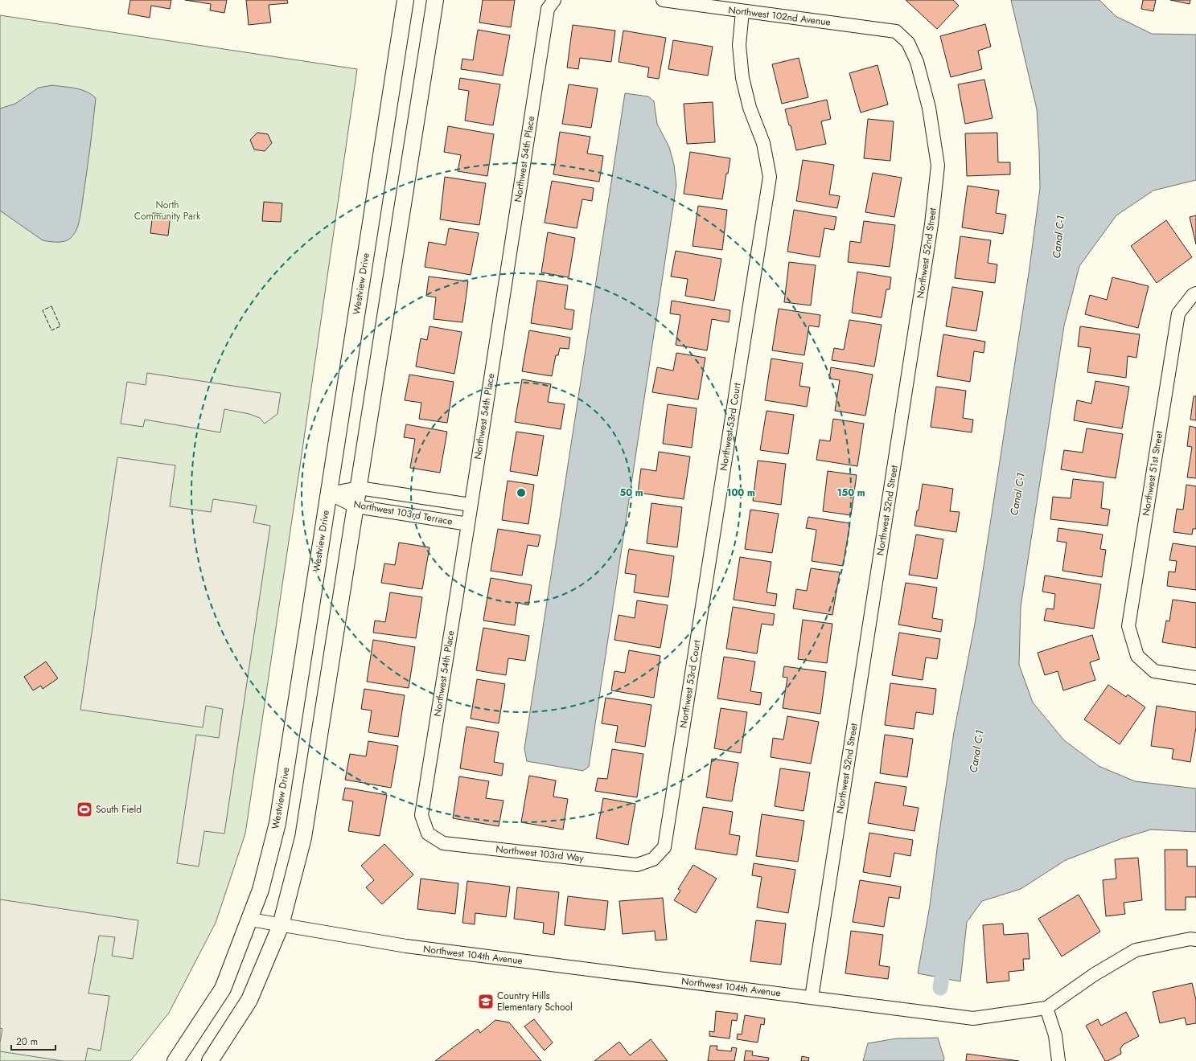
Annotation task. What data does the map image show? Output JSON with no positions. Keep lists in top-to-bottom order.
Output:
{
  "streets": {
    "street": [
      "Northwest 102nd Avenue",
      "Northwest 54th Place",
      "Northwest 52nd Street",
      "Westview Drive",
      "Northwest 53rd Court",
      "Northwest 51st Street",
      "Northwest 103rd Terrace",
      "Northwest 103rd Way",
      "Northwest 104th Avenue"
    ]
  },
  "crossings": [
    ["Northwest 102nd Avenue", "Northwest 52nd Street"],
    ["Northwest 102nd Avenue", "Northwest 53rd Court"],
    ["Northwest 54th Place", "Northwest 103rd Terrace"],
    ["Northwest 54th Place", "Northwest 103rd Way"],
    ["Northwest 52nd Street", "Northwest 104th Avenue"],
    ["Westview Drive", "Northwest 103rd Terrace"],
    ["Westview Drive", "Northwest 104th Avenue"],
    ["Northwest 53rd Court", "Northwest 103rd Way"]
  ],
  "water": ["Canal C-1"],
  "parks": ["North Community Park"],
  "places": {
    "sports": ["South Field"],
    "school or university": ["Country Hills Elementary School"]
  },
  "scale_bar": "20 m",
  "rings": ["50 m", "100 m", "150 m"]
}
